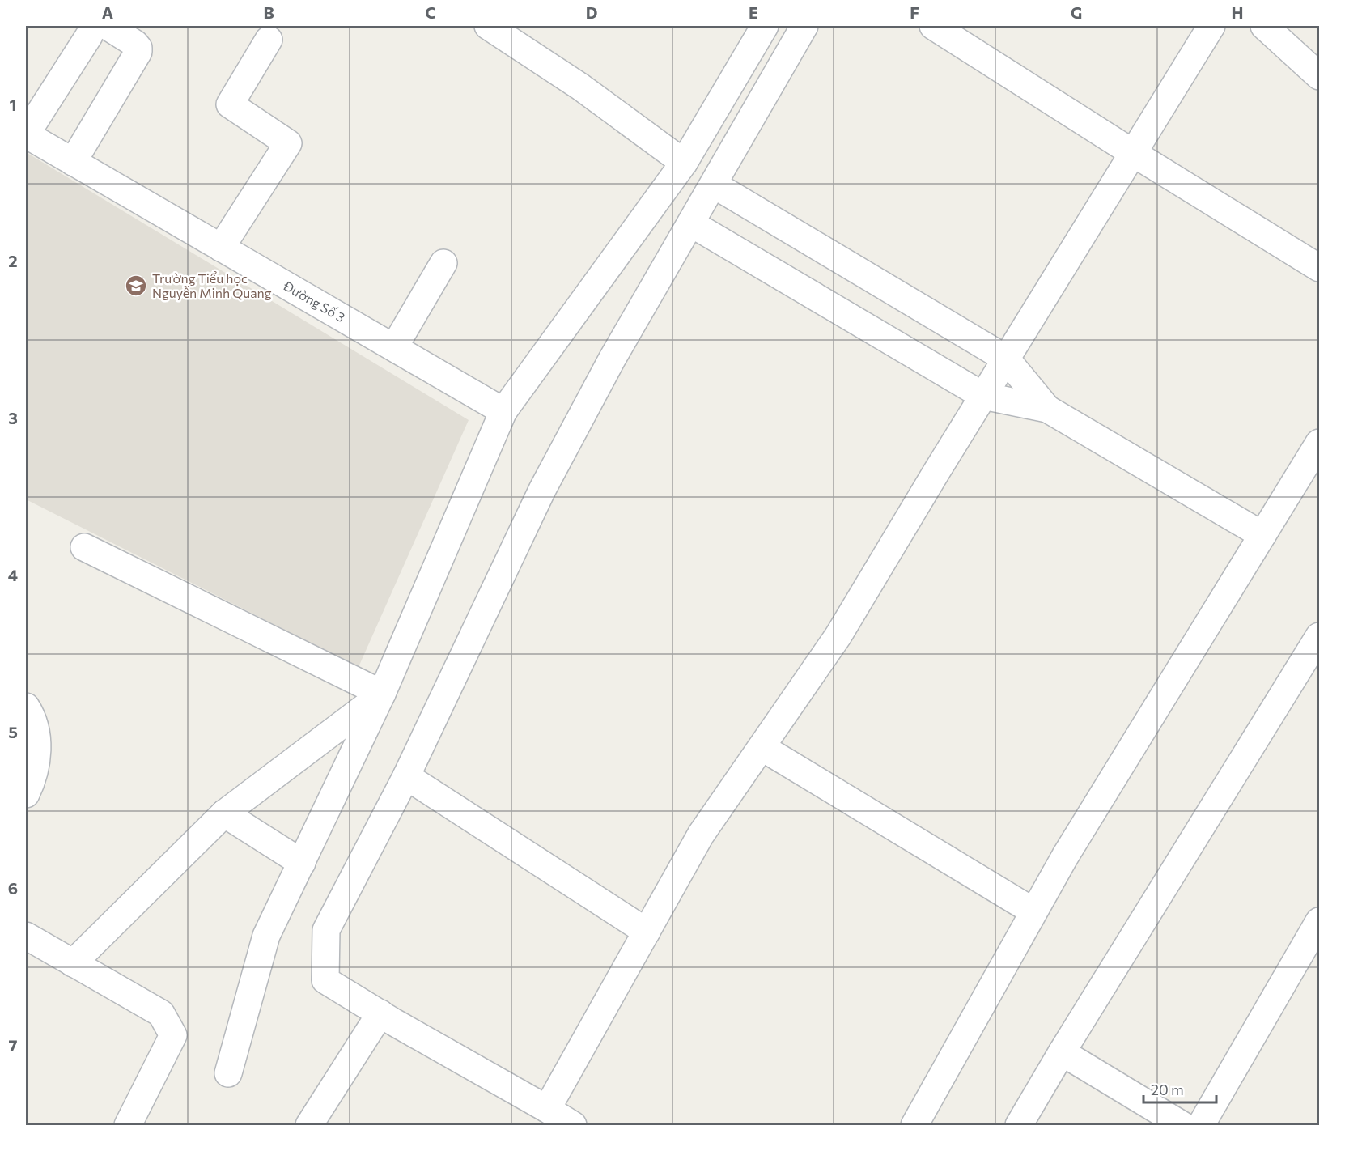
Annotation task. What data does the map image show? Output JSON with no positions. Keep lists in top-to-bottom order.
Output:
{
  "streets": {
    "street": ["Đường Số 3"]
  },
  "places": {
    "school or university": ["Trường Tiểu học Nguyễn Minh Quang"]
  },
  "scale_bar": "20 m",
  "grid": {
    "columns": [
      "A",
      "B",
      "C",
      "D",
      "E",
      "F",
      "G",
      "H"
    ],
    "rows": [
      "1",
      "2",
      "3",
      "4",
      "5",
      "6",
      "7"
    ]
  }
}
